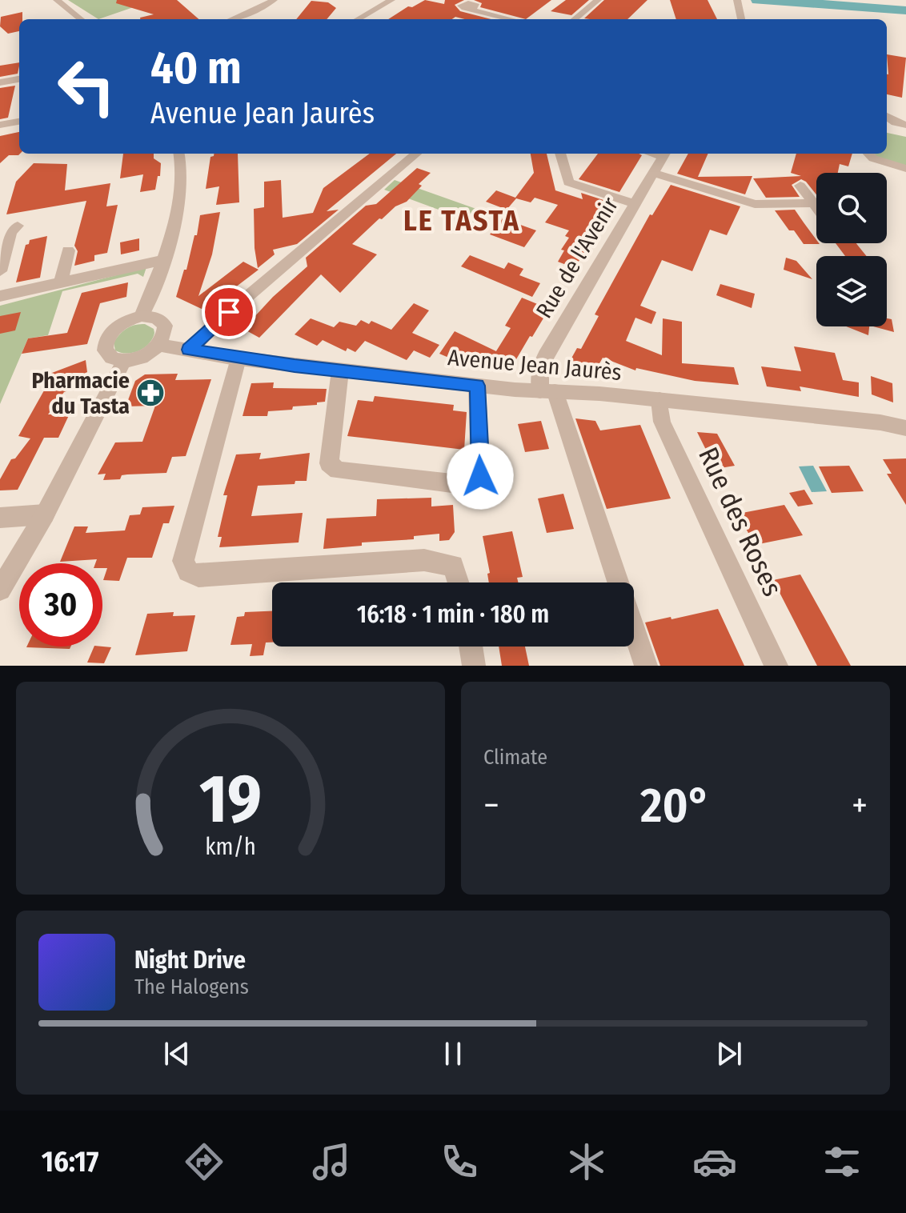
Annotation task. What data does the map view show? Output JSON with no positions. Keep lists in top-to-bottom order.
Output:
{
  "streets": {
    "street": ["Rue de l'Avenir", "Avenue Jean Jaurès", "Rue des Roses"]
  },
  "crossings": [
    ["Rue de l'Avenir", "Avenue Jean Jaurès"],
    ["Avenue Jean Jaurès", "Rue des Roses"]
  ],
  "districts": ["LE TASTA"],
  "places": {
    "pharmacy": ["Pharmacie du Tasta"]
  },
  "page": {
    "turn": ["40 m", "Avenue Jean Jaurès"],
    "limit": "30",
    "trip": "16:18 · 1 min · 180 m",
    "tile": "Climate",
    "heat": ["−", "20°", "+"],
    "song": ["Night Drive", "The Halogens"],
    "tabs": "16:17",
    "gauge": ["19", "km/h"]
  }
}
